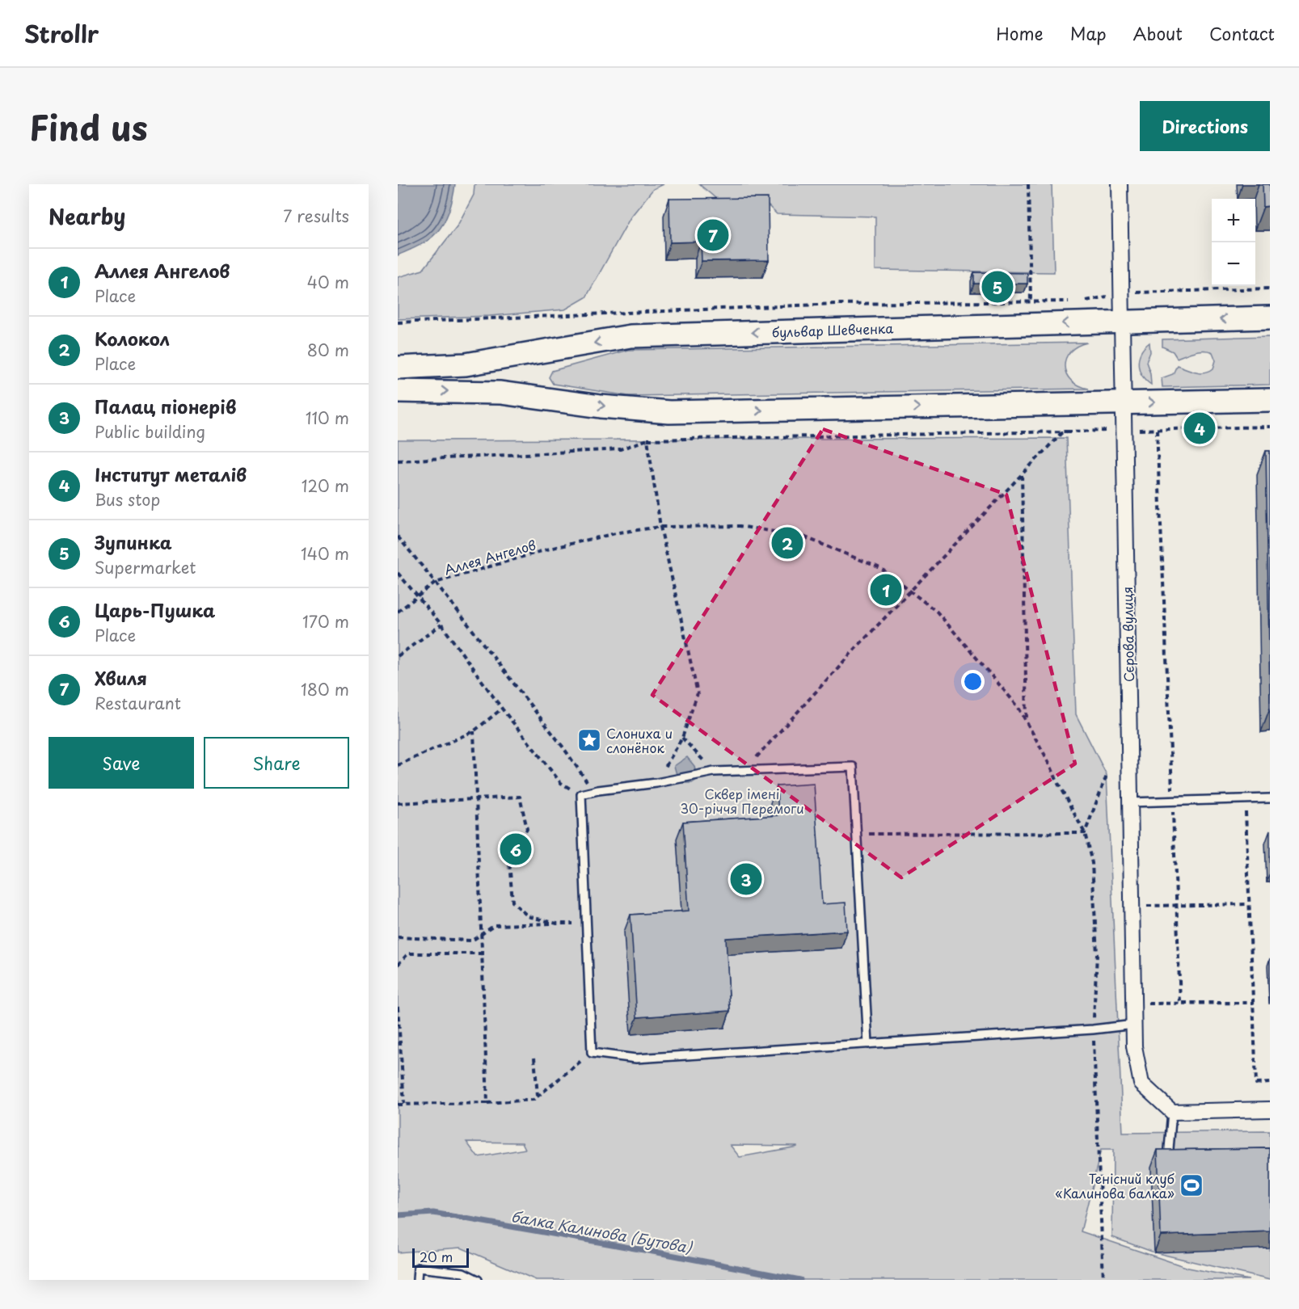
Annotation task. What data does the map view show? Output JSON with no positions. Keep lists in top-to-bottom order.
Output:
{
  "streets": {
    "main road": ["бульвар Шевченка"],
    "street": ["Сєрова вулиця"],
    "path": ["Аллея Ангелов"]
  },
  "crossings": [
    ["бульвар Шевченка", "Сєрова вулиця"]
  ],
  "water": ["балка Калинова (Бутова)"],
  "parks": ["Сквер імені 30-річчя Перемоги"],
  "places": {
    "place": ["Слониха и слонёнок"],
    "sports": ["Тенісний клуб «Калинова балка»"]
  },
  "scale_bar": "20 m",
  "page": {
    "header": "Strollr",
    "nav": [
      "Home",
      "Map",
      "About",
      "Contact"
    ],
    "title": "Find us",
    "buttons": [
      "Directions",
      ["Save", "Share"]
    ],
    "heading": ["Nearby", "7 results"],
    "map_buttons": ["+", "−"],
    "pins": [
      "7",
      "5",
      "4",
      "2",
      "1",
      "6",
      "3"
    ],
    "list": [
      {
        "mark": "1",
        "name": "Аллея Ангелов",
        "note": "Place",
        "value": "40 m"
      },
      {
        "mark": "2",
        "name": "Колокол",
        "note": "Place",
        "value": "80 m"
      },
      {
        "mark": "3",
        "name": "Палац піонерів",
        "note": "Public building",
        "value": "110 m"
      },
      {
        "mark": "4",
        "name": "Інститут металів",
        "note": "Bus stop",
        "value": "120 m"
      },
      {
        "mark": "5",
        "name": "Зупинка",
        "note": "Supermarket",
        "value": "140 m"
      },
      {
        "mark": "6",
        "name": "Царь-Пушка",
        "note": "Place",
        "value": "170 m"
      },
      {
        "mark": "7",
        "name": "Хвиля",
        "note": "Restaurant",
        "value": "180 m"
      }
    ],
    "scale": "20 m"
  }
}
